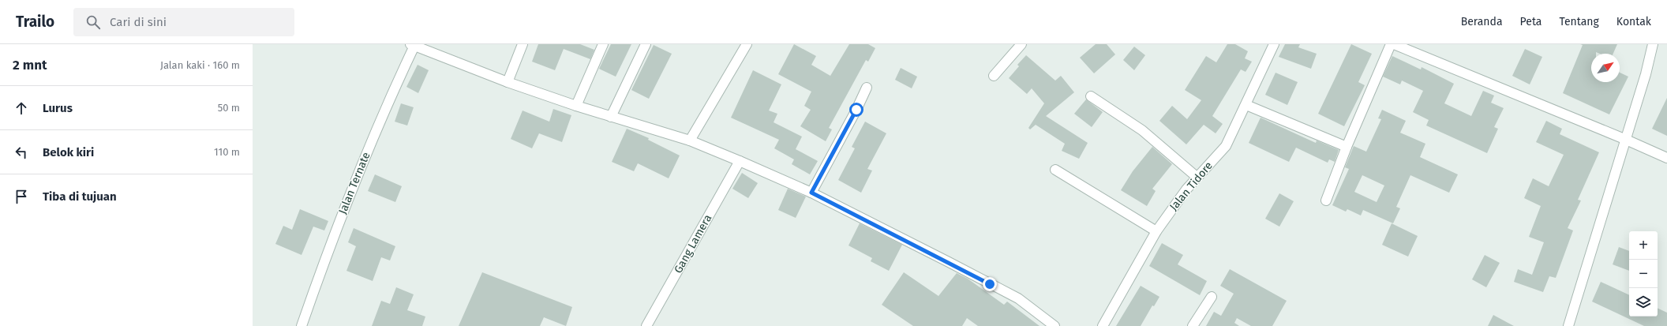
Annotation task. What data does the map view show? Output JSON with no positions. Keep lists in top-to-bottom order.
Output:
{
  "streets": {
    "street": ["Jalan Ternate", "Jalan Tidore", "Gang Lamera"]
  },
  "north": "top right",
  "page": {
    "header": "Trailo",
    "search": "Cari di sini",
    "nav": [
      "Beranda",
      "Peta",
      "Tentang",
      "Kontak"
    ],
    "heading": ["2 mnt", "Jalan kaki · 160 m"],
    "list": [
      ["Lurus", "50 m"],
      ["Belok kiri", "110 m"],
      "Tiba di tujuan"
    ],
    "map_buttons": ["+", "−"]
  }
}
